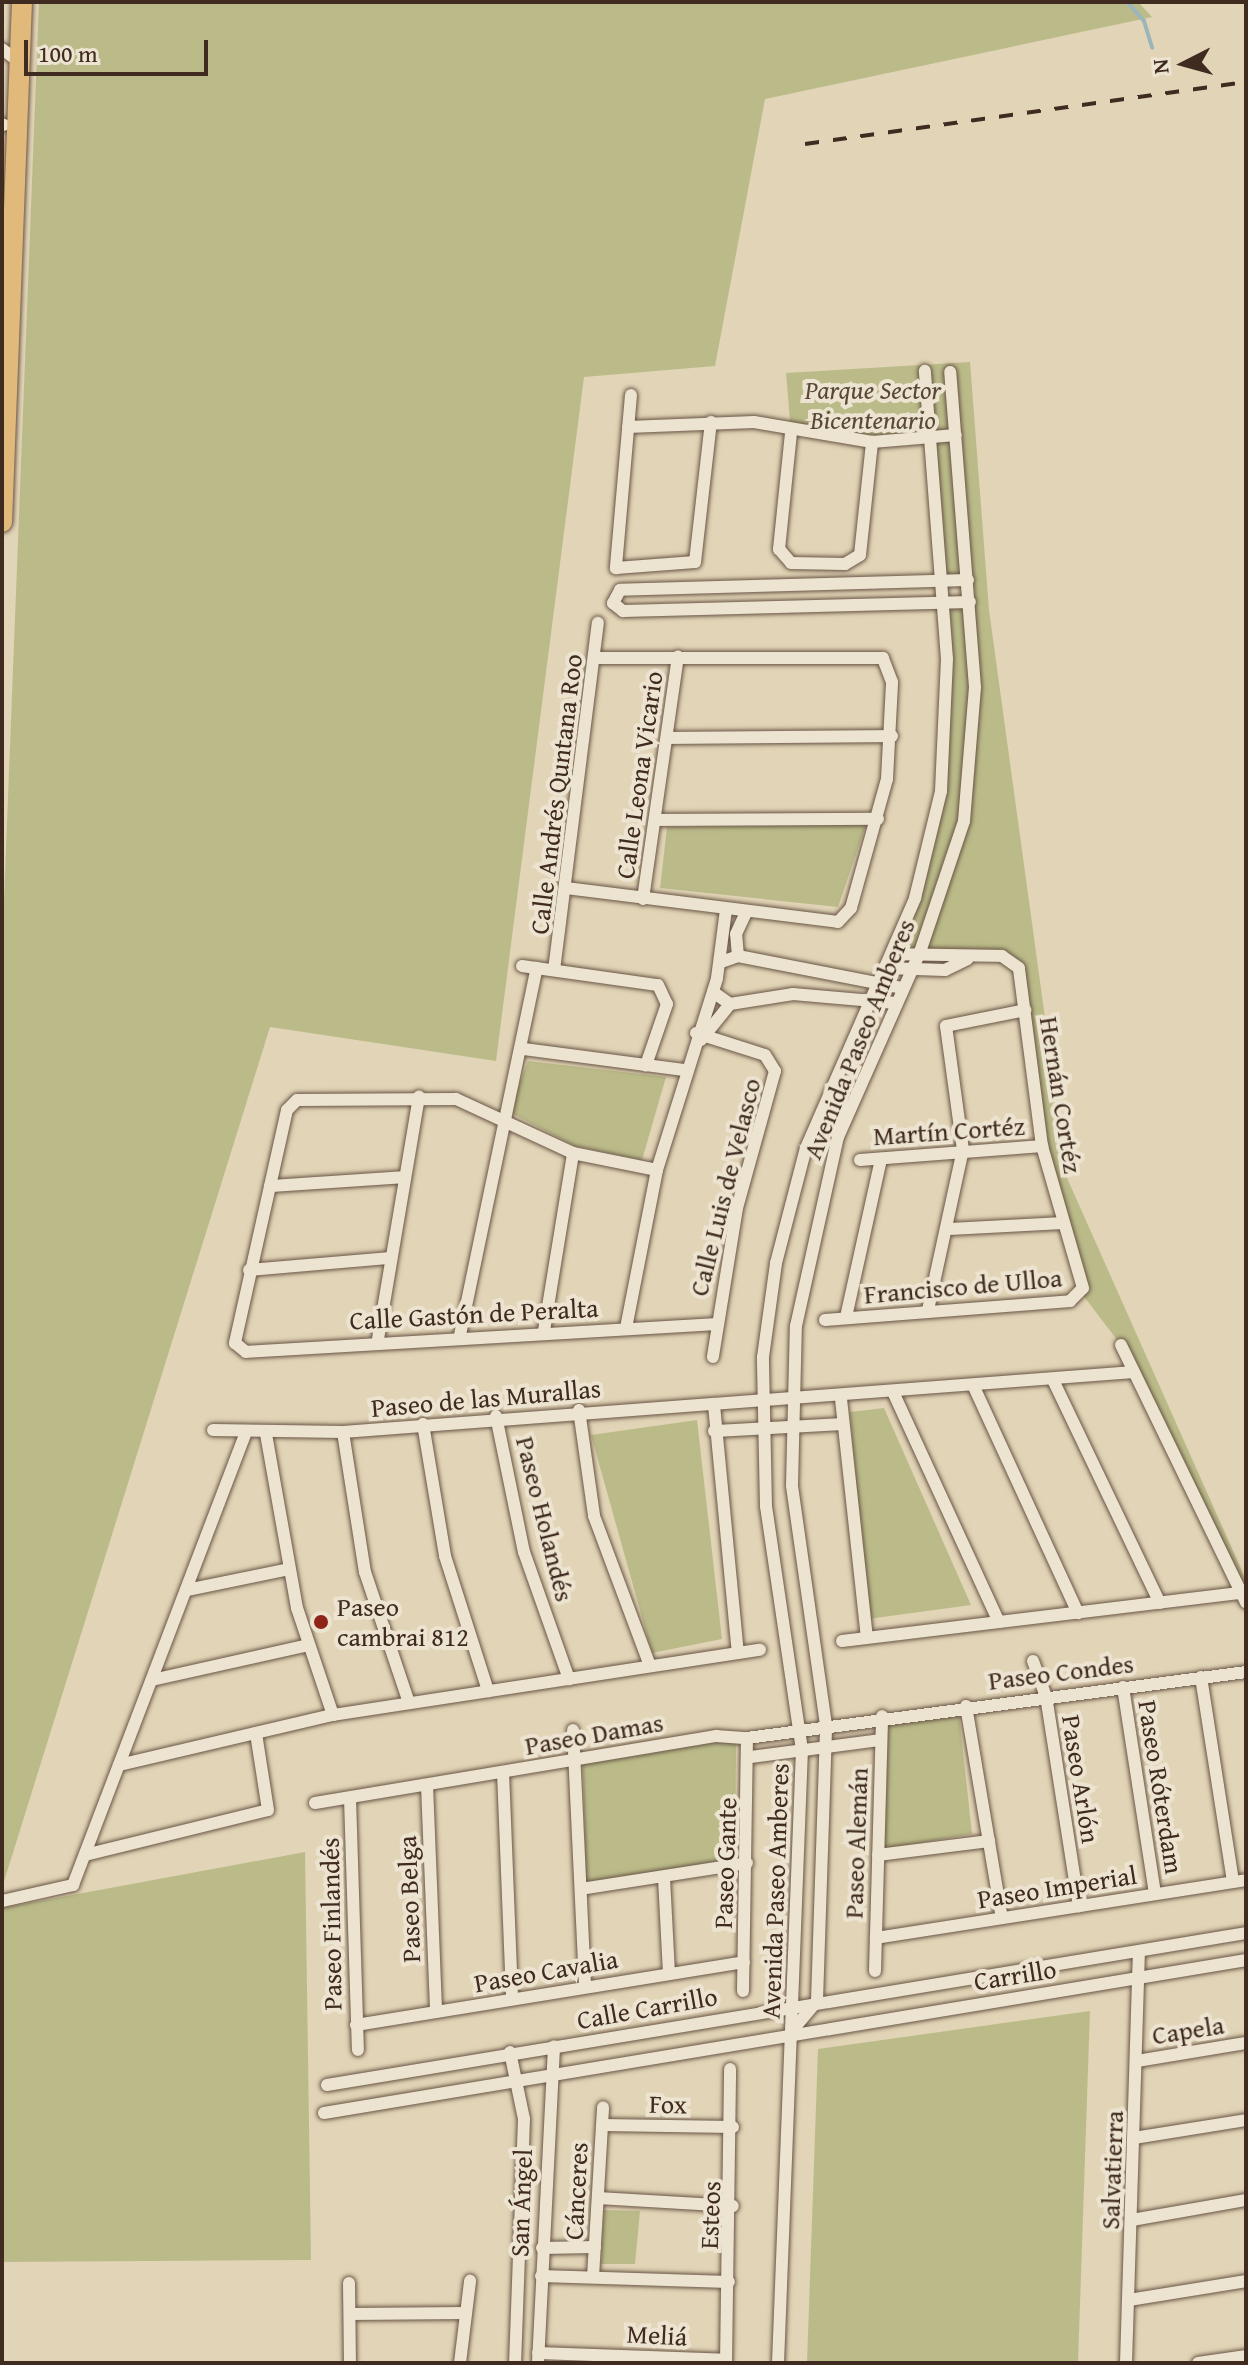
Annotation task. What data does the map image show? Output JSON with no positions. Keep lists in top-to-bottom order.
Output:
{
  "streets": {
    "street": [
      "Calle Leona Vicario",
      "Calle Andrés Quntana Roo",
      "Avenida Paseo Amberes",
      "Hernán Cortéz",
      "Martín Cortéz",
      "Calle Luis de Velasco",
      "Francisco de Ulloa",
      "Calle Gastón de Peralta",
      "Paseo de las Murallas",
      "Paseo Holandés",
      "Paseo Condes",
      "Paseo Damas",
      "Paseo Arlón",
      "Paseo Róterdam",
      "Paseo Alemán",
      "Paseo Gante",
      "Paseo Imperial",
      "Paseo Belga",
      "Paseo Finlandés",
      "Paseo Cavalia",
      "Carrillo",
      "Calle Carrillo",
      "Capela",
      "Fox",
      "Salvatierra",
      "Cánceres",
      "San Ángel",
      "Esteos",
      "Meliá"
    ]
  },
  "crossings": [
    ["Avenida Paseo Amberes", "Paseo de las Murallas"],
    ["Avenida Paseo Amberes", "Paseo Damas"],
    ["Avenida Paseo Amberes", "Carrillo"],
    ["Avenida Paseo Amberes", "Calle Carrillo"],
    ["Hernán Cortéz", "Martín Cortéz"],
    ["Hernán Cortéz", "Francisco de Ulloa"],
    ["Calle Luis de Velasco", "Calle Gastón de Peralta"],
    ["Paseo de las Murallas", "Paseo Holandés"],
    ["Paseo Condes", "Paseo Damas"],
    ["Paseo Condes", "Paseo Arlón"],
    ["Paseo Condes", "Paseo Róterdam"],
    ["Paseo Condes", "Paseo Alemán"],
    ["Paseo Damas", "Paseo Alemán"],
    ["Paseo Damas", "Paseo Gante"],
    ["Paseo Damas", "Paseo Belga"],
    ["Paseo Damas", "Paseo Finlandés"],
    ["Paseo Arlón", "Paseo Imperial"],
    ["Paseo Róterdam", "Paseo Imperial"],
    ["Paseo Alemán", "Paseo Imperial"],
    ["Paseo Gante", "Paseo Cavalia"],
    ["Paseo Belga", "Paseo Cavalia"],
    ["Paseo Finlandés", "Paseo Cavalia"],
    ["Carrillo", "Calle Carrillo"],
    ["Carrillo", "Salvatierra"],
    ["Calle Carrillo", "San Ángel"],
    ["Capela", "Salvatierra"],
    ["Fox", "Cánceres"],
    ["Fox", "Esteos"],
    ["San Ángel", "Meliá"],
    ["Esteos", "Meliá"]
  ],
  "parks": ["Parque Sector Bicentenario"],
  "places": ["Paseo cambrai 812"],
  "scale_bar": "100 m",
  "north": "left"
}
